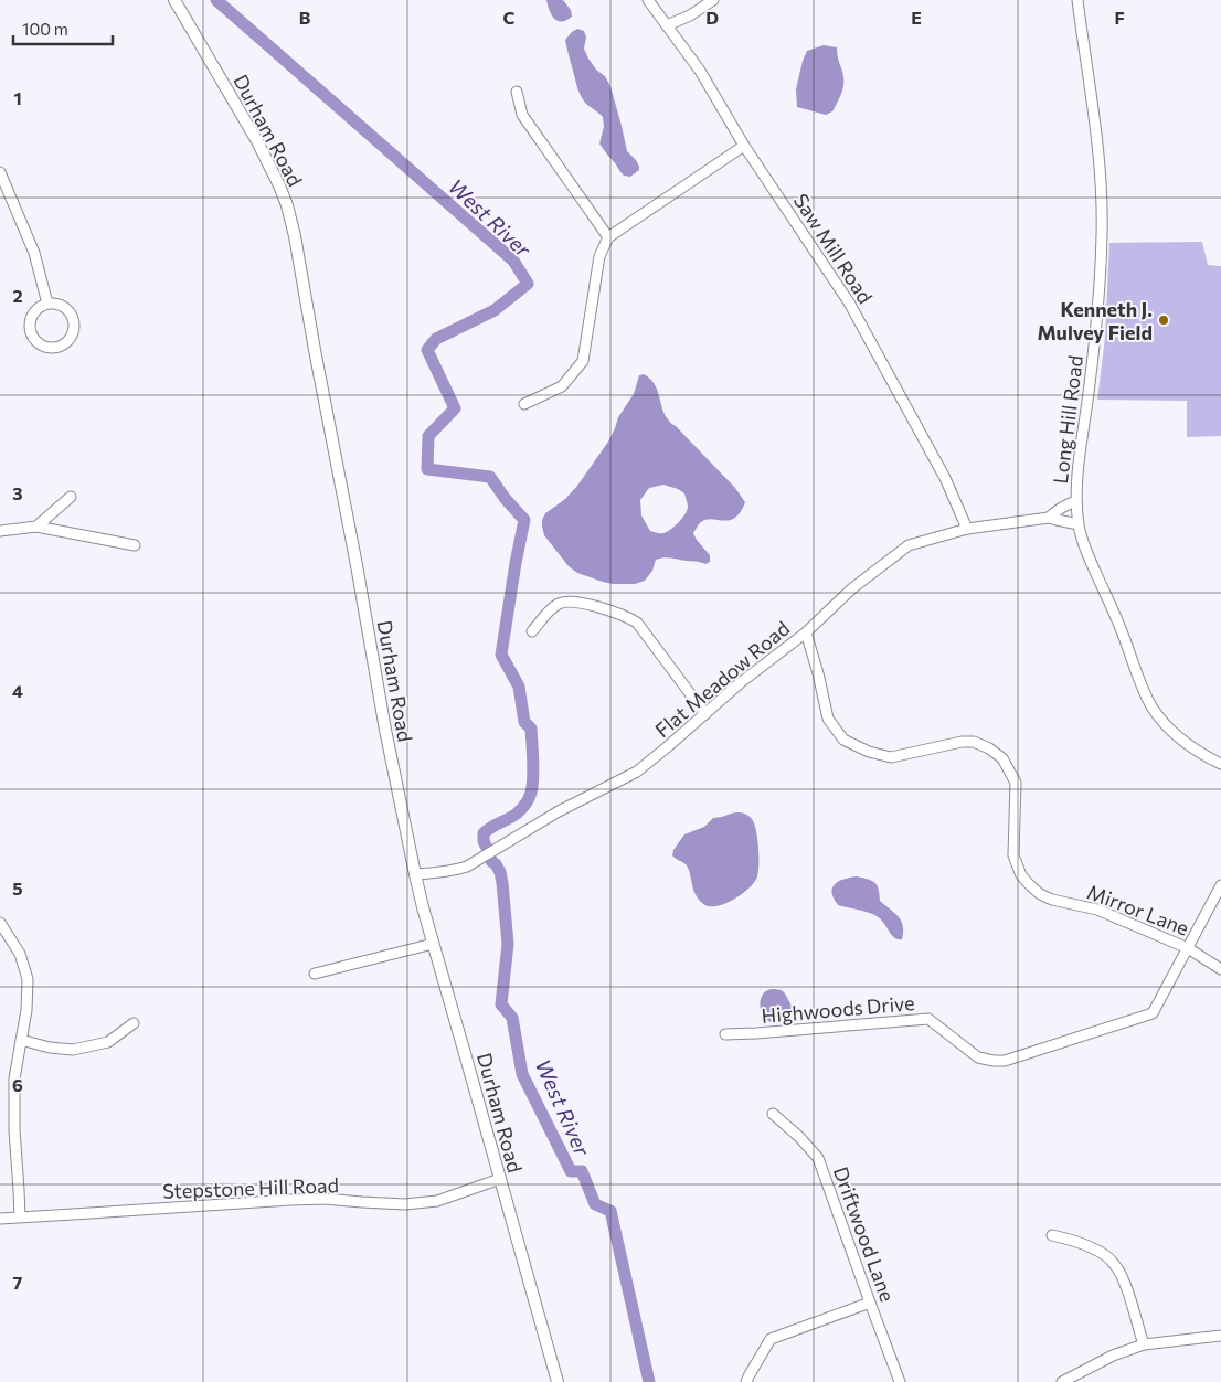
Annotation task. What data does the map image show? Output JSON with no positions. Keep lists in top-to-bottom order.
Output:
{
  "streets": {
    "main road": ["Durham Road"],
    "street": [
      "Saw Mill Road",
      "Long Hill Road",
      "Flat Meadow Road",
      "Mirror Lane",
      "Highwoods Drive",
      "Stepstone Hill Road",
      "Driftwood Lane"
    ]
  },
  "crossings": [
    ["Durham Road", "Flat Meadow Road"],
    ["Durham Road", "Stepstone Hill Road"],
    ["Saw Mill Road", "Flat Meadow Road"],
    ["Long Hill Road", "Flat Meadow Road"],
    ["Flat Meadow Road", "Mirror Lane"],
    ["Mirror Lane", "Highwoods Drive"]
  ],
  "water": ["West River"],
  "places": ["Kenneth J. Mulvey Field"],
  "scale_bar": "100 m",
  "grid": {
    "columns": [
      "B",
      "C",
      "D",
      "E",
      "F"
    ],
    "rows": [
      "1",
      "2",
      "3",
      "4",
      "5",
      "6",
      "7"
    ]
  }
}
